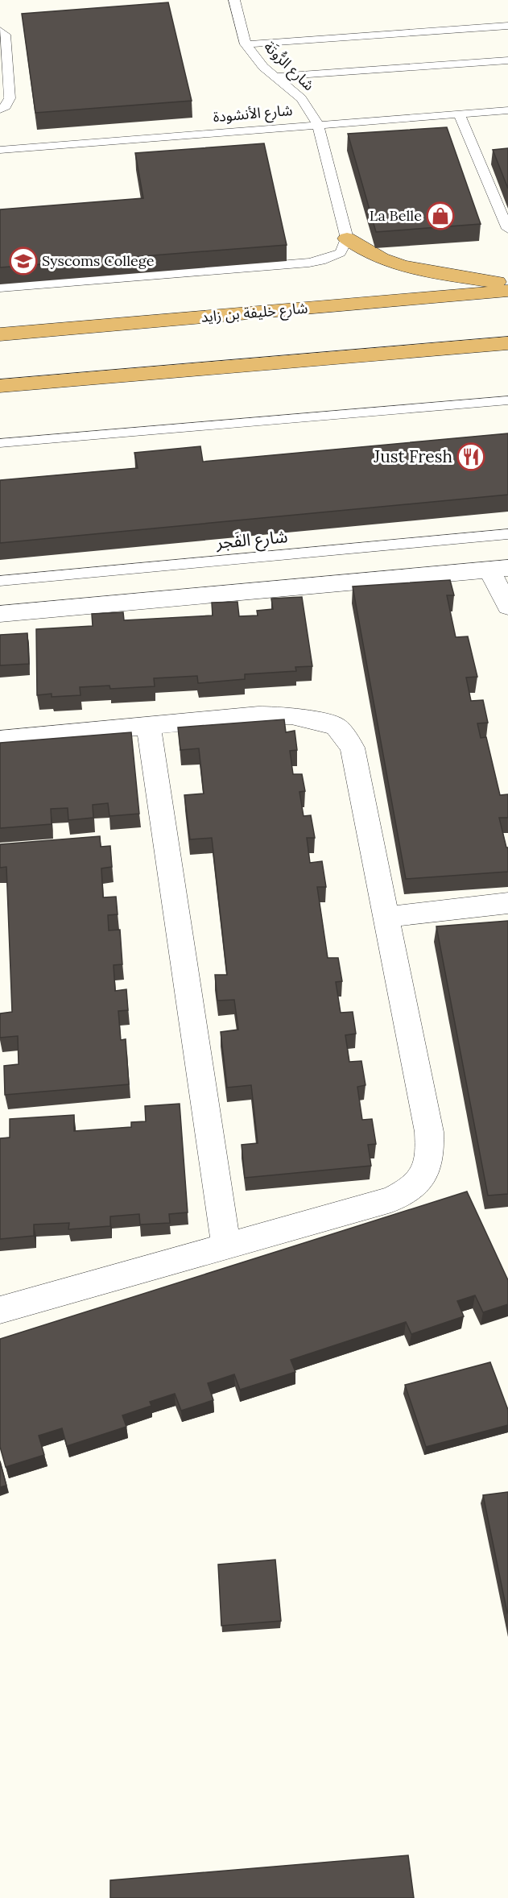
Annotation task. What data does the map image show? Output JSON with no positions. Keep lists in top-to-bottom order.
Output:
{
  "streets": {
    "highway": ["شارع خليفة بن زايد"],
    "lane": ["شارع الرُّوتَة", "شارع الأنشودة", "شارع الفَجر"]
  },
  "crossings": [
    ["شارع الرُّوتَة", "شارع الأنشودة"]
  ],
  "places": {
    "shop": ["La Belle"],
    "school or university": ["Syscoms College"],
    "restaurant": ["Just Fresh"]
  }
}
